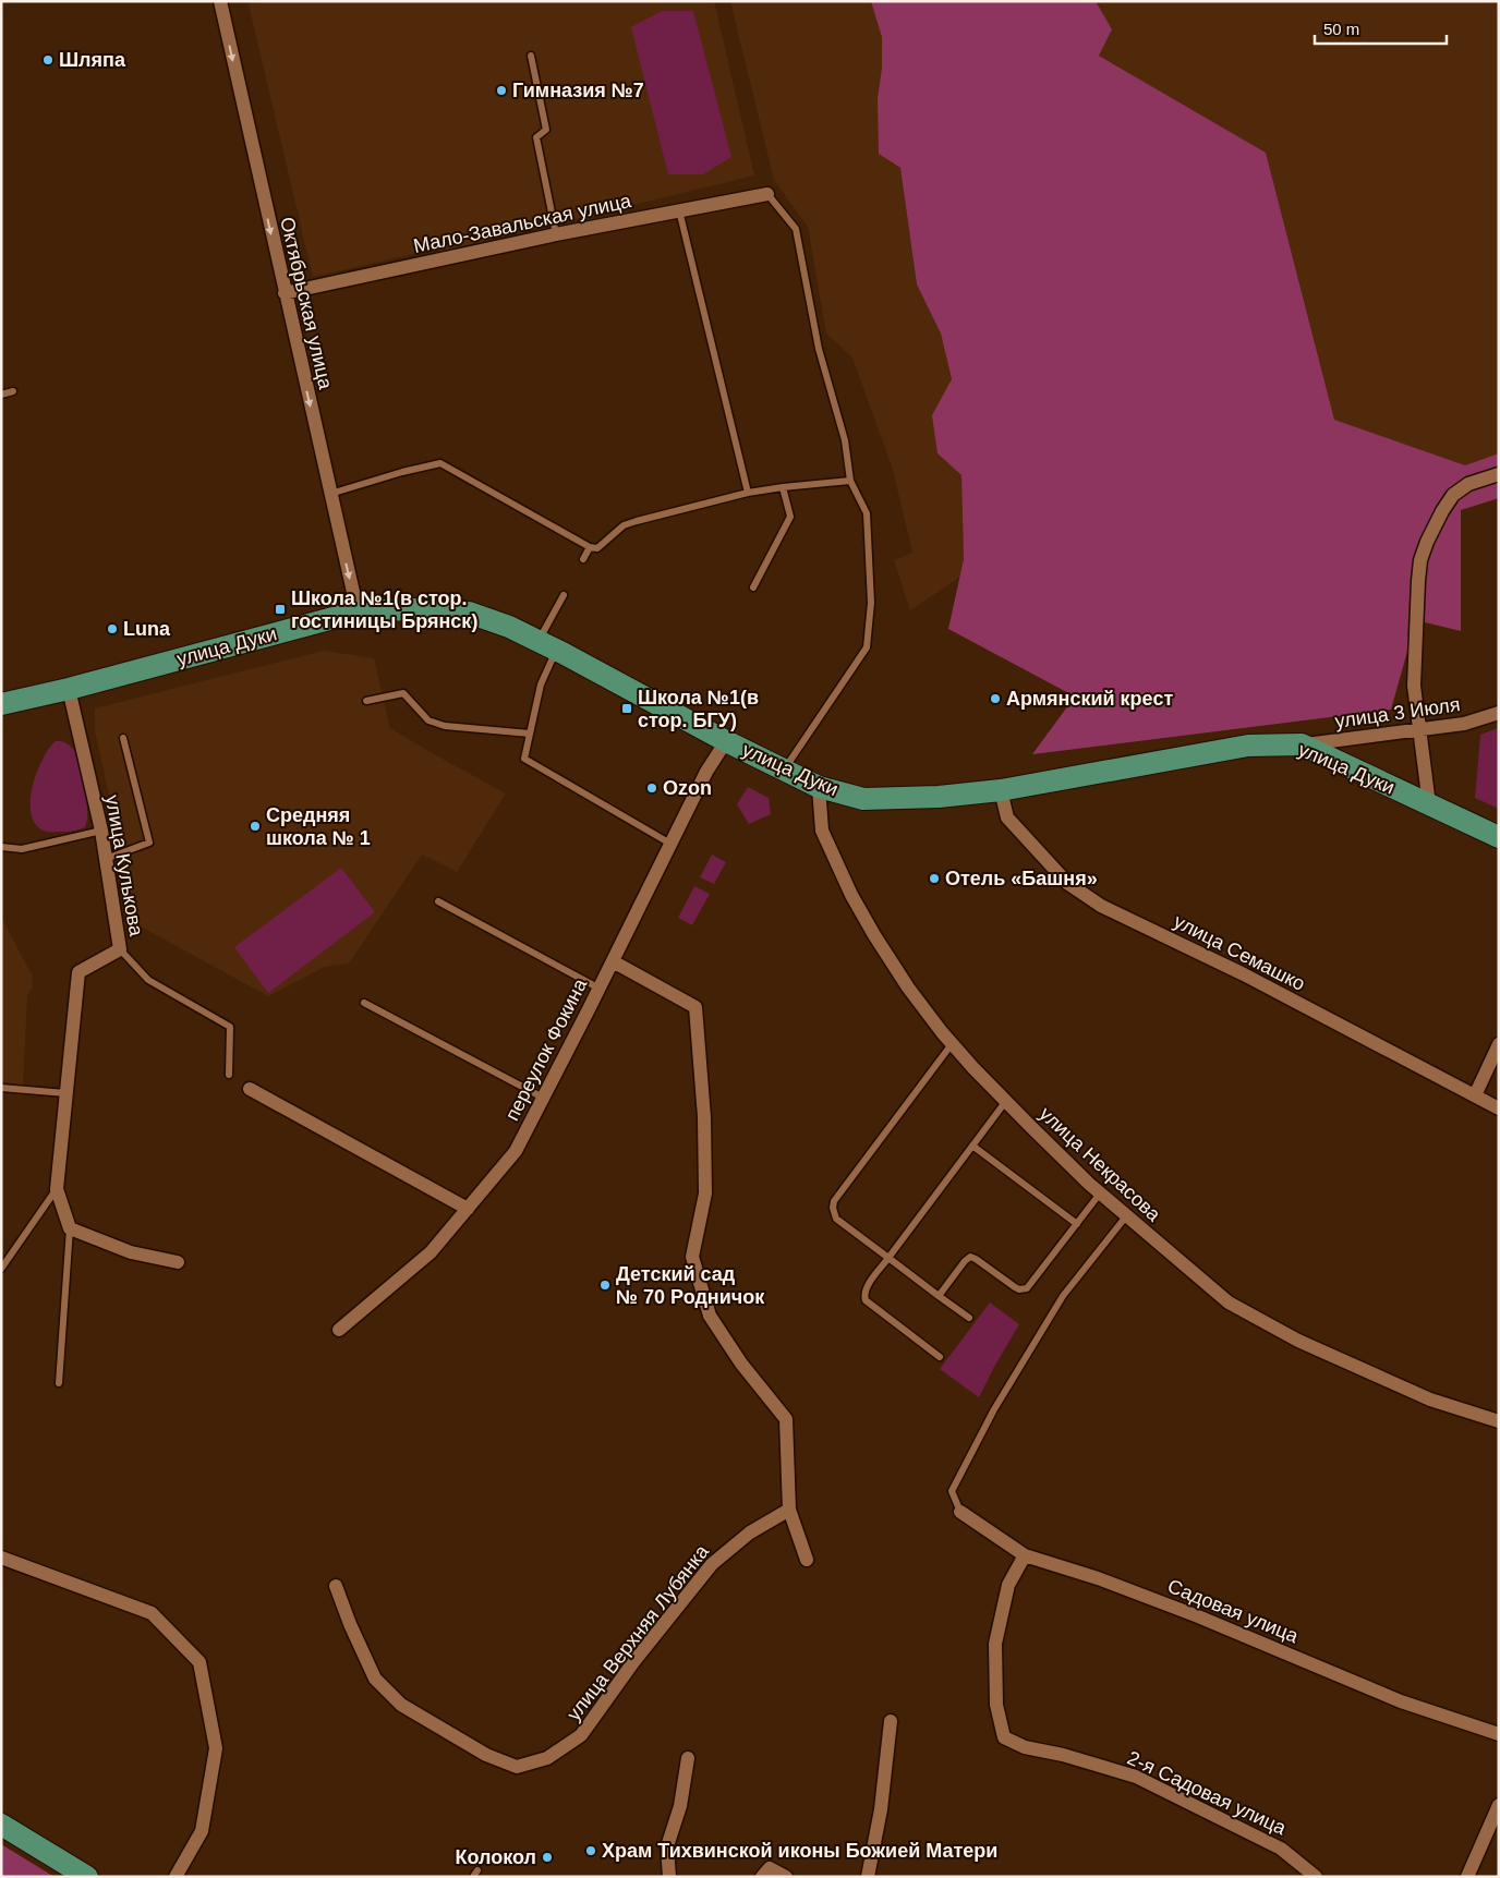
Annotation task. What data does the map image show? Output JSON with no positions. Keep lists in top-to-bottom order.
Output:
{
  "streets": {
    "main road": ["улица Дуки"],
    "street": [
      "Мало-Завальская улица",
      "Октябрьская улица",
      "улица 3 Июля",
      "улица Кулькова",
      "улица Семашко",
      "переулок Фокина",
      "улица Некрасова",
      "Садовая улица",
      "улица Верхняя Лубянка",
      "2-я Садовая улица"
    ]
  },
  "crossings": [
    ["Мало-Завальская улица", "Октябрьская улица"],
    ["Октябрьская улица", "улица Дуки"],
    ["улица Дуки", "улица 3 Июля"],
    ["улица Дуки", "улица Кулькова"],
    ["улица Дуки", "улица Семашко"],
    ["улица Дуки", "переулок Фокина"],
    ["улица Дуки", "улица Некрасова"],
    ["Садовая улица", "2-я Садовая улица"]
  ],
  "one_way": ["Октябрьская улица"],
  "places": {
    "other": [
      "Шляпа",
      "Гимназия №7",
      "Luna",
      "Армянский крест",
      "Ozon",
      "Средняя школа № 1",
      "Отель «Башня»",
      "Детский сад № 70 Родничок",
      "Храм Тихвинской иконы Божией Матери",
      "Колокол"
    ],
    "transit": ["Школа №1(в стор. гостиницы Брянск)", "Школа №1(в стор. БГУ)"]
  },
  "scale_bar": "50 m"
}
